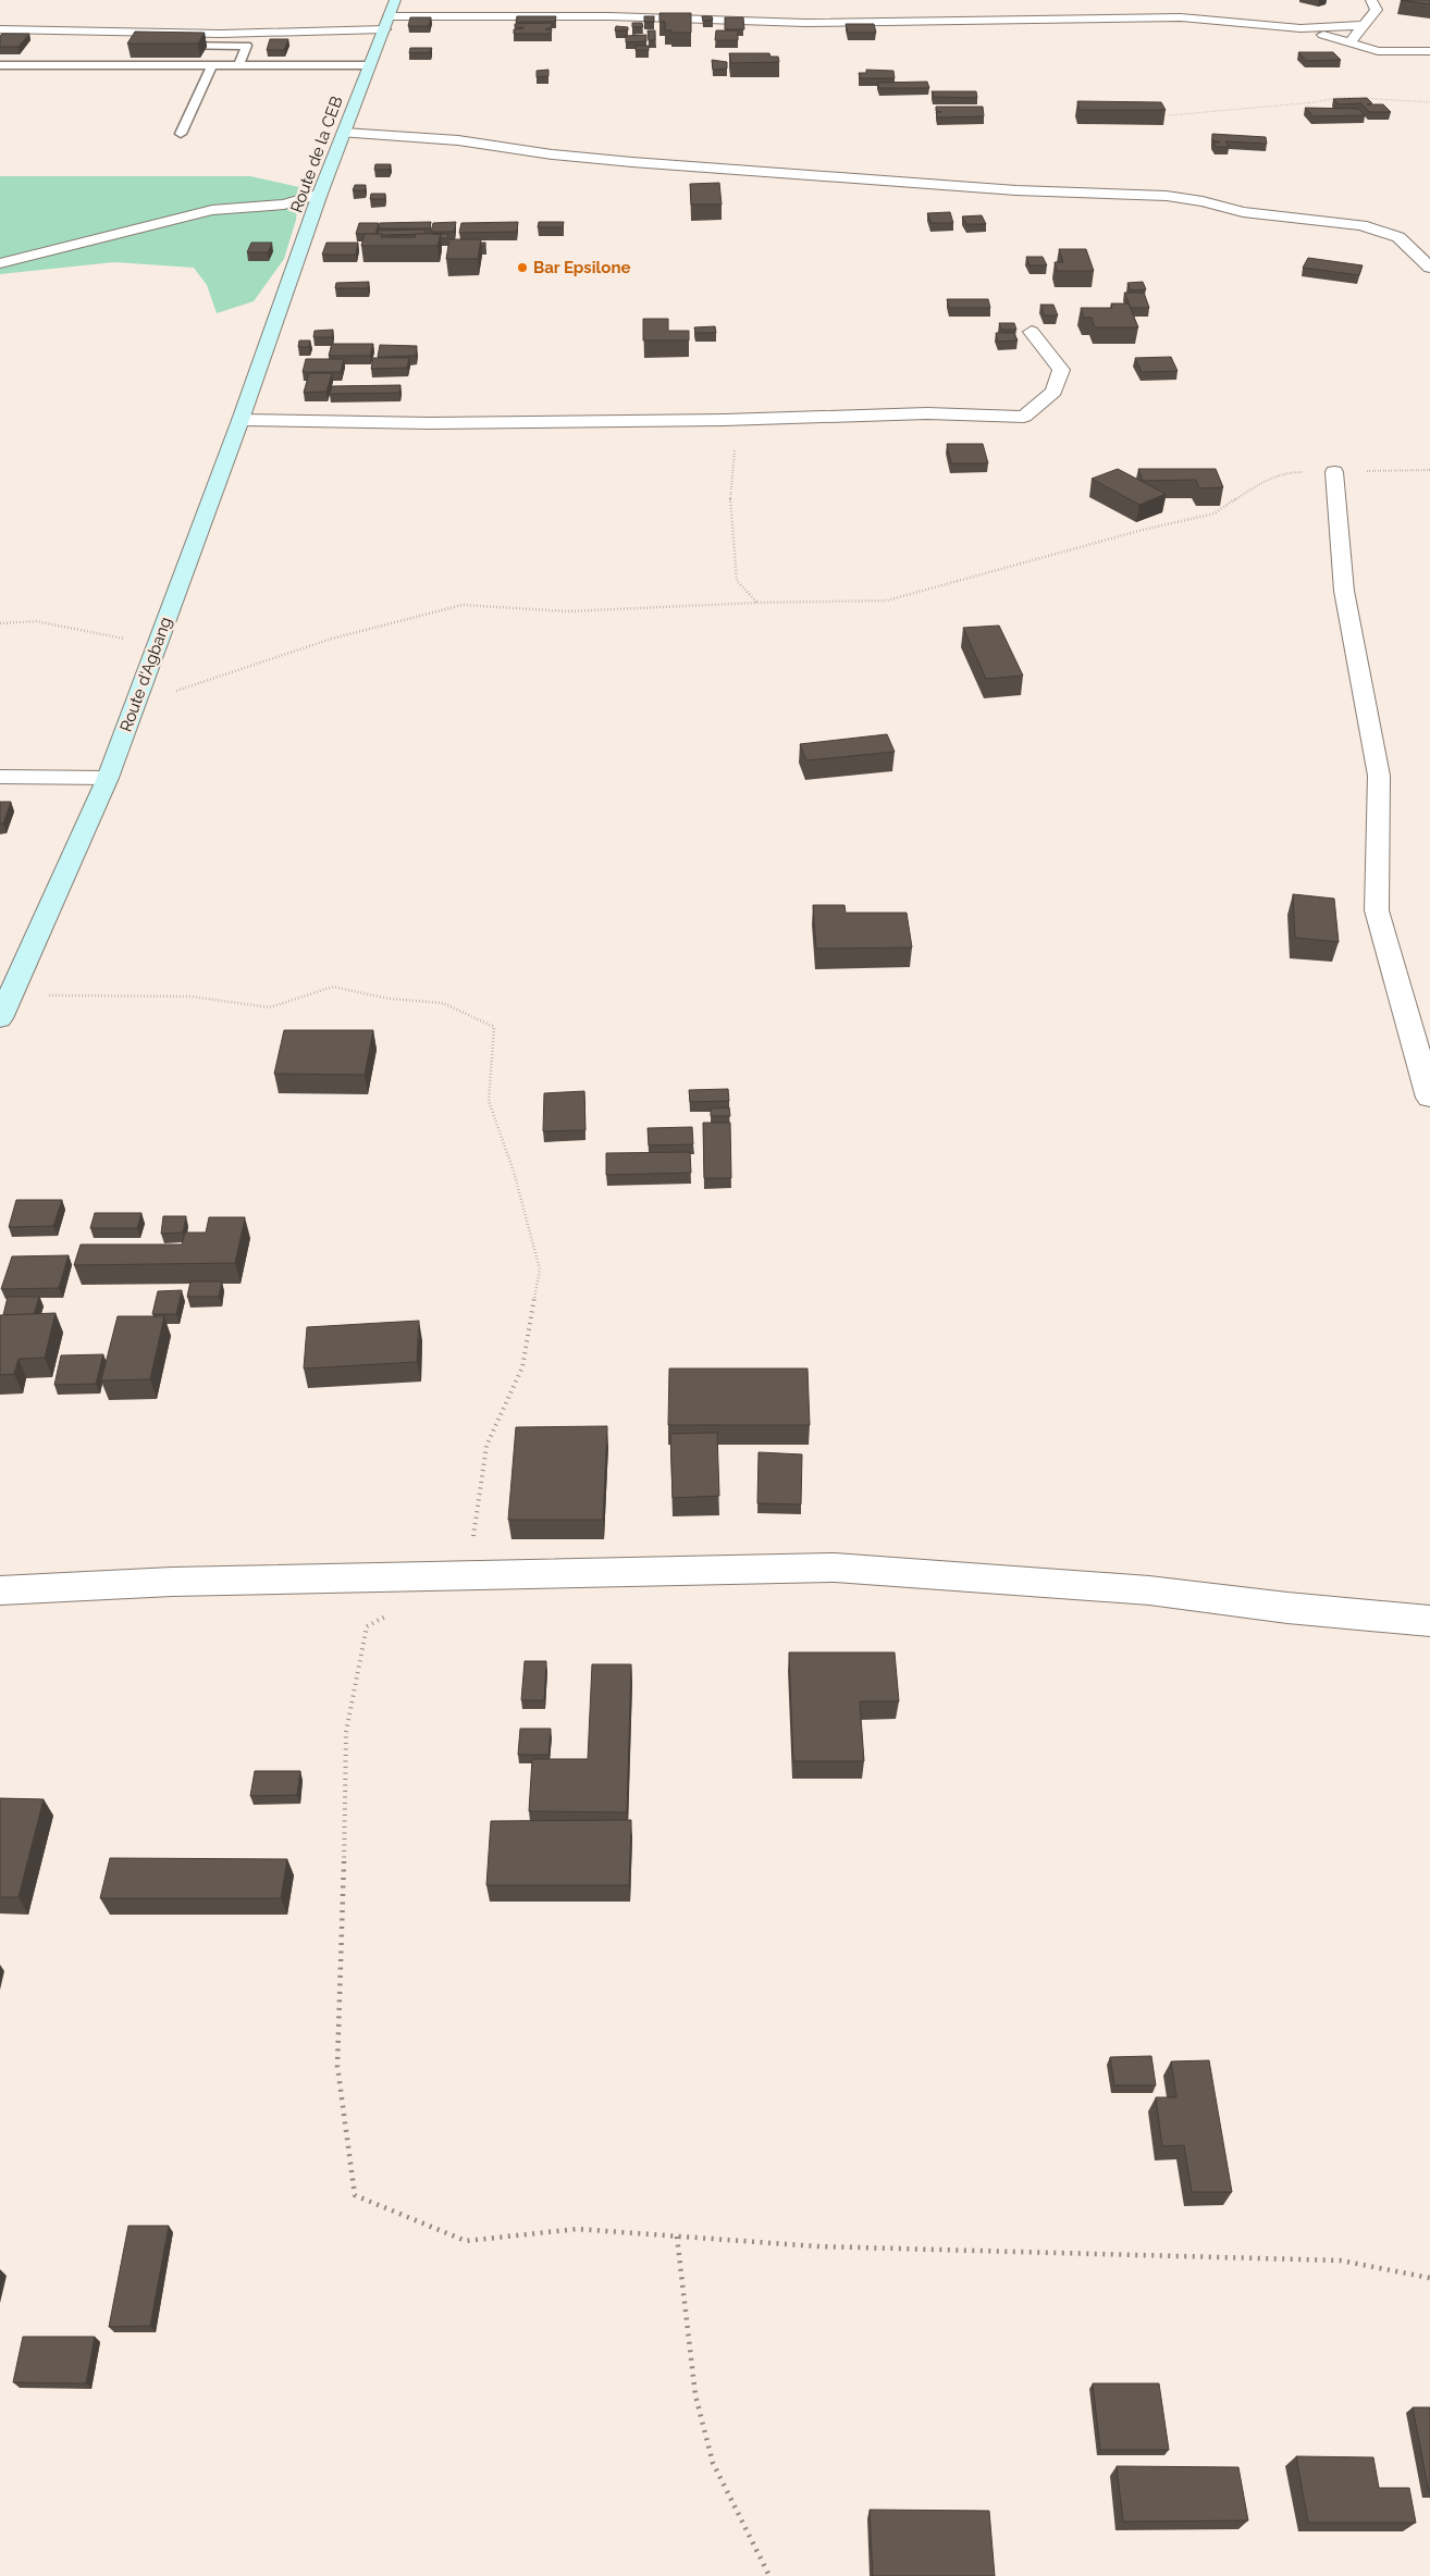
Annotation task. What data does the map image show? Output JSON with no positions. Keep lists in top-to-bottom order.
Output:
{
  "streets": {
    "main road": ["Route de la CEB", "Route d'Agbang"]
  },
  "crossings": [
    ["Route de la CEB", "Route d'Agbang"]
  ],
  "places": ["Bar Epsilone"]
}
